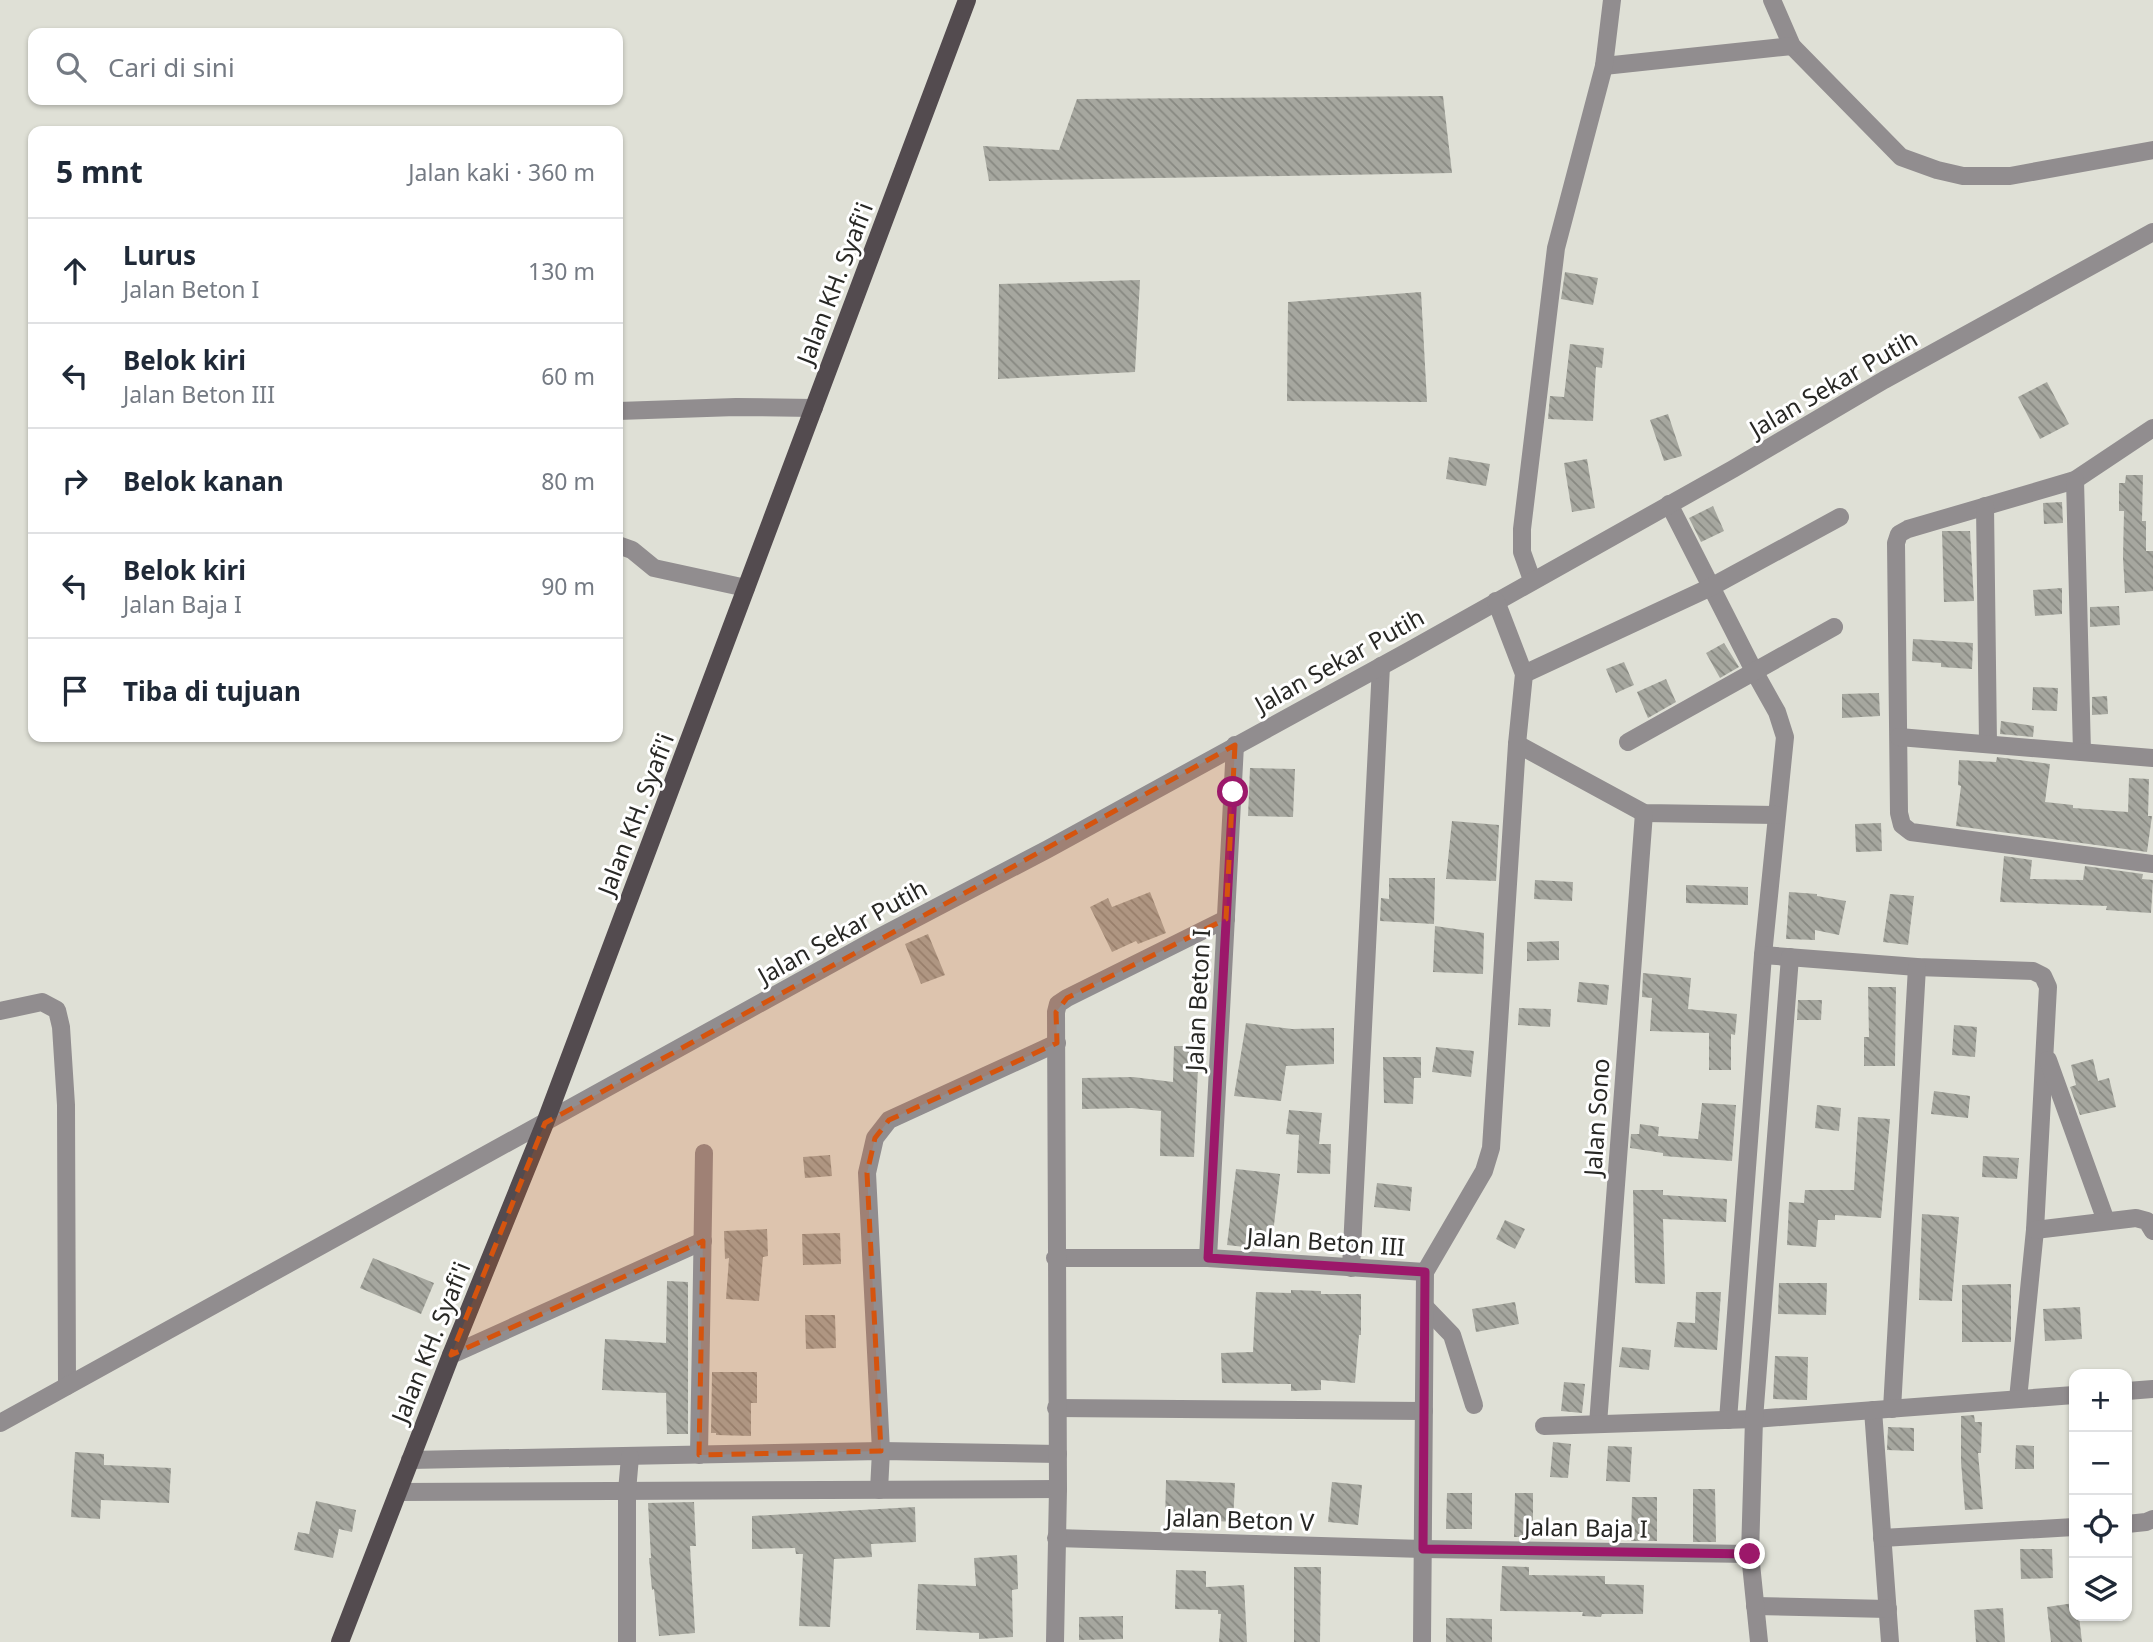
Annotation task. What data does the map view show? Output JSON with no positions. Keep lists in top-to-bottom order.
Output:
{
  "streets": {
    "main road": ["Jalan KH. Syafi'i"],
    "street": [
      "Jalan Sekar Putih",
      "Jalan Beton I",
      "Jalan Sono",
      "Jalan Beton III",
      "Jalan Beton V",
      "Jalan Baja I"
    ]
  },
  "crossings": [
    ["Jalan KH. Syafi'i", "Jalan Sekar Putih"],
    ["Jalan Sekar Putih", "Jalan Beton I"],
    ["Jalan Beton I", "Jalan Beton III"],
    ["Jalan Beton V", "Jalan Baja I"]
  ],
  "page": {
    "search": "Cari di sini",
    "heading": ["5 mnt", "Jalan kaki · 360 m"],
    "list": [
      ["Lurus", "Jalan Beton I", "130 m"],
      ["Belok kiri", "Jalan Beton III", "60 m"],
      ["Belok kanan", "80 m"],
      ["Belok kiri", "Jalan Baja I", "90 m"],
      "Tiba di tujuan"
    ],
    "map_buttons": ["+", "−"]
  }
}
